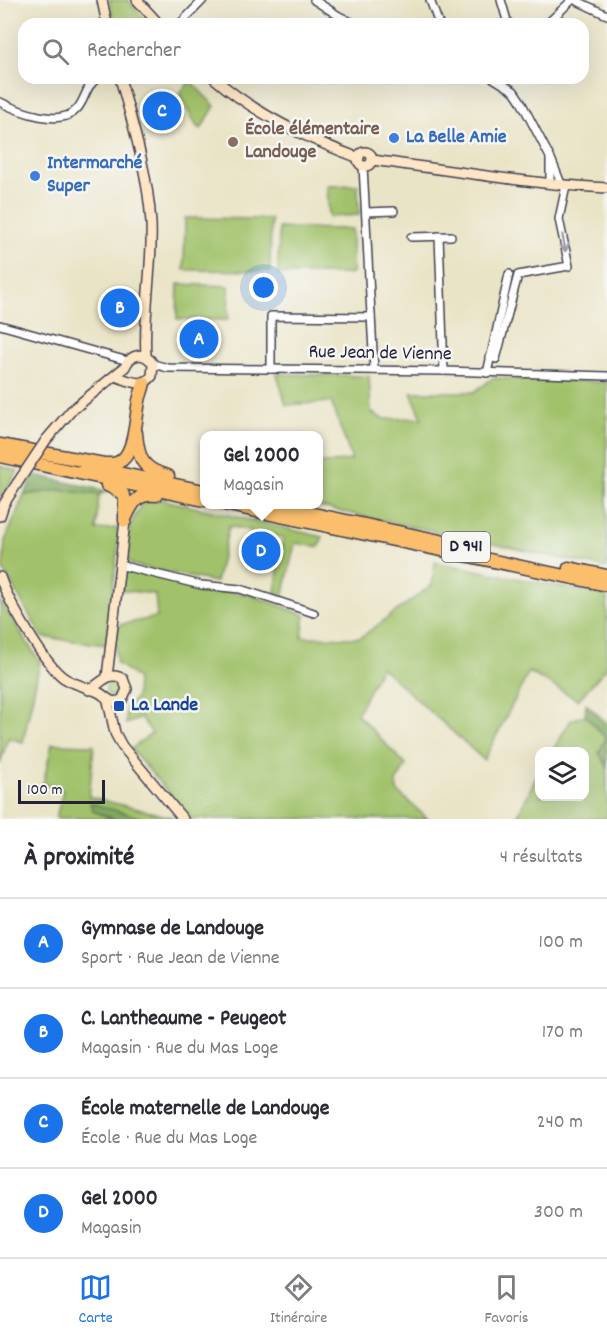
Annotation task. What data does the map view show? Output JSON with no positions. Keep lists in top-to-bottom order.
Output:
{
  "streets": {
    "highway": ["D 941"],
    "street": ["Rue Jean de Vienne"]
  },
  "places": {
    "other": ["La Belle Amie", "École élémentaire Landouge", "Intermarché Super"],
    "transit": ["La Lande"]
  },
  "scale_bar": "100 m",
  "page": {
    "search": "Rechercher",
    "pins": [
      "C",
      "B",
      "A",
      "D"
    ],
    "popup": ["Gel 2000", "Magasin"],
    "scale": "100 m",
    "heading": ["À proximité", "4 résultats"],
    "list": [
      {
        "mark": "A",
        "name": "Gymnase de Landouge",
        "note": "Sport · Rue Jean de Vienne",
        "value": "100 m"
      },
      {
        "mark": "B",
        "name": "C. Lantheaume - Peugeot",
        "note": "Magasin · Rue du Mas Loge",
        "value": "170 m"
      },
      {
        "mark": "C",
        "name": "École maternelle de Landouge",
        "note": "École · Rue du Mas Loge",
        "value": "240 m"
      },
      {
        "mark": "D",
        "name": "Gel 2000",
        "note": "Magasin",
        "value": "300 m"
      }
    ],
    "nav": ["Carte", "Itinéraire", "Favoris"]
  }
}
